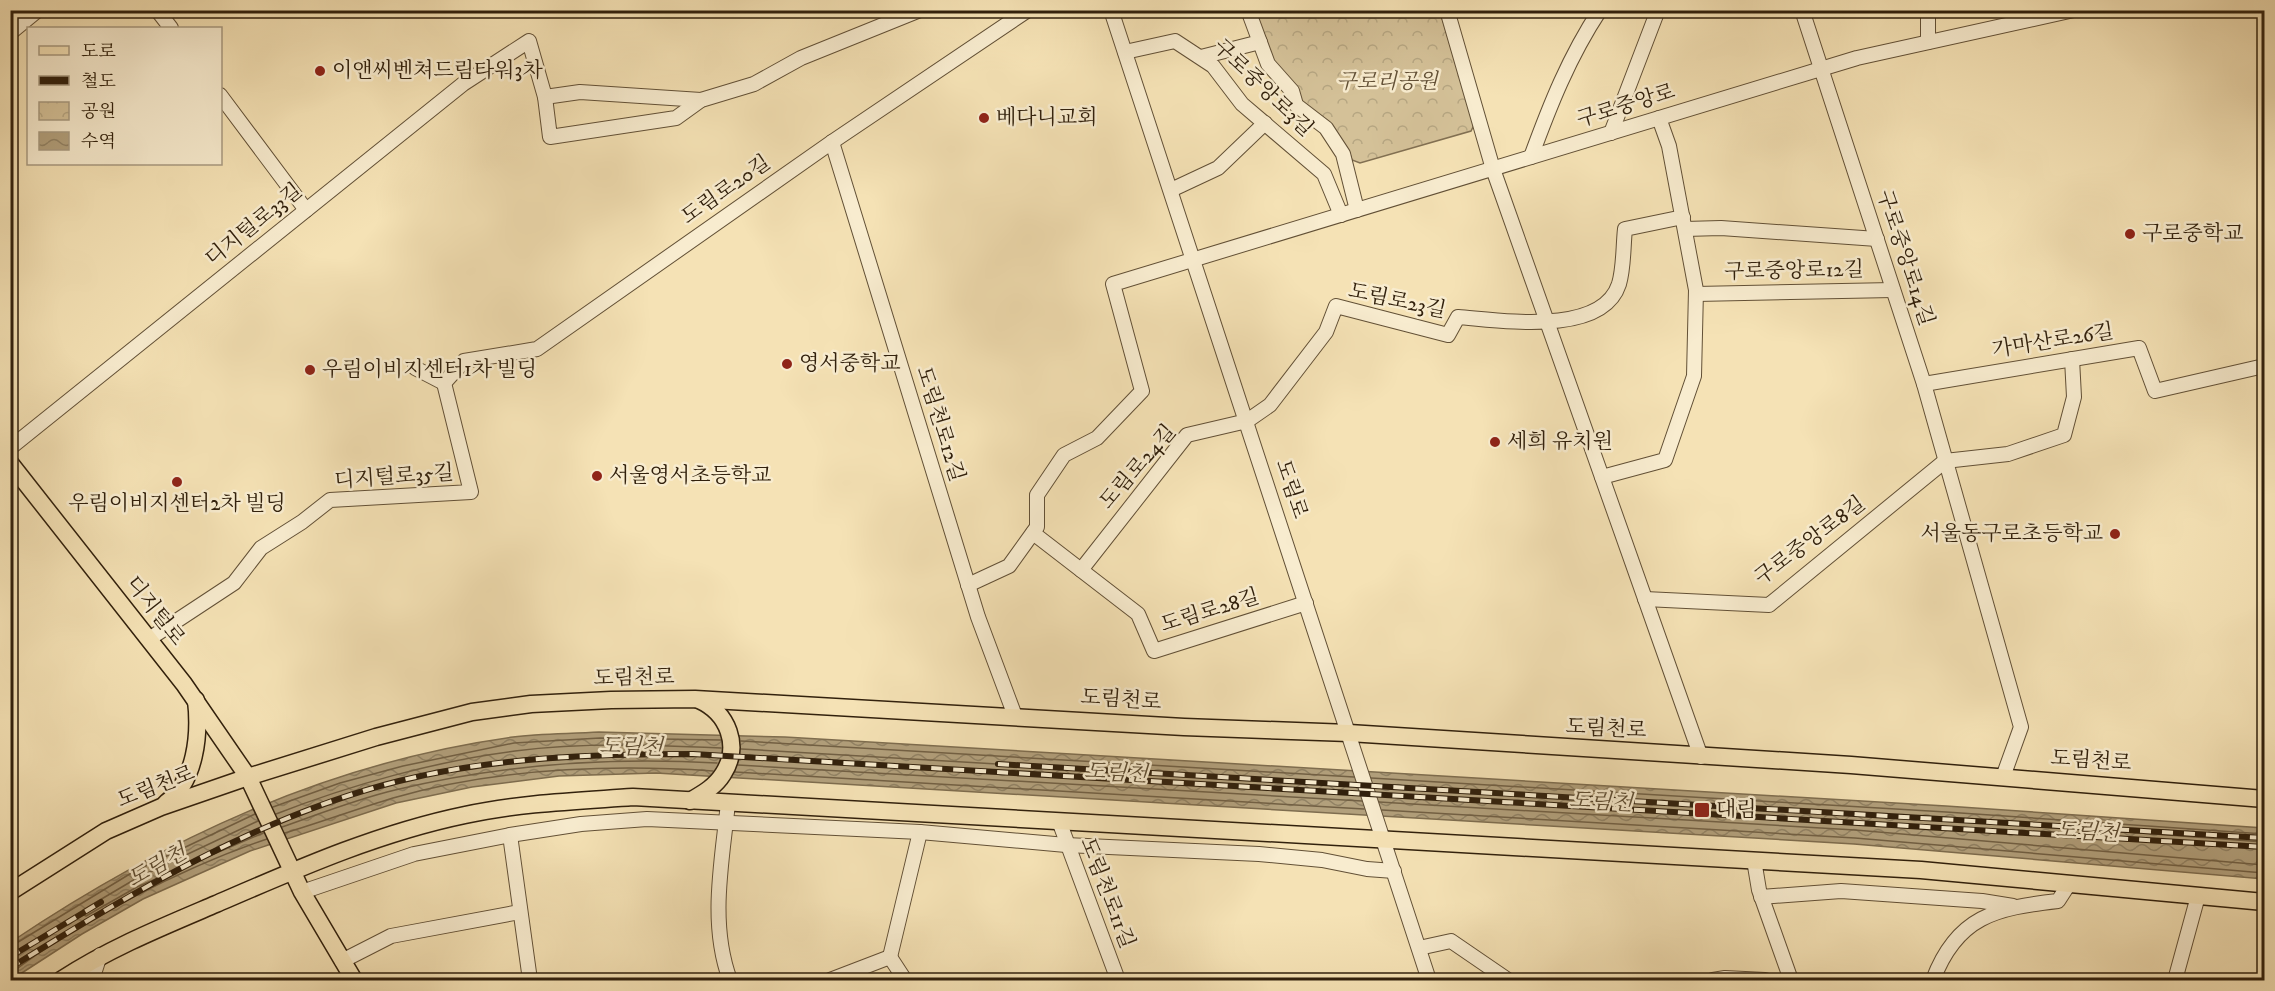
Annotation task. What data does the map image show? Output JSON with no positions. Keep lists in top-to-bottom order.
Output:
{
  "streets": {
    "main road": ["디지털로", "도림천로"],
    "street": [
      "구로중앙로3길",
      "구로중앙로",
      "도림로20길",
      "디지털로33길",
      "구로중앙로14길",
      "구로중앙로12길",
      "도림로23길",
      "가마산로26길",
      "도림천로12길",
      "도림로24길",
      "디지털로35길",
      "도림로",
      "구로중앙로8길",
      "도림로28길",
      "도림천로11길"
    ]
  },
  "crossings": [
    ["구로중앙로3길", "구로중앙로"],
    ["구로중앙로3길", "도림로"],
    ["구로중앙로", "구로중앙로14길"],
    ["구로중앙로", "구로중앙로12길"],
    ["구로중앙로", "도림로"],
    ["구로중앙로", "도림로28길"],
    ["도림로20길", "도림천로12길"],
    ["도림로20길", "디지털로35길"],
    ["구로중앙로14길", "구로중앙로12길"],
    ["구로중앙로14길", "가마산로26길"],
    ["구로중앙로14길", "구로중앙로8길"],
    ["구로중앙로14길", "도림천로"],
    ["도림로23길", "도림로24길"],
    ["도림로23길", "도림로"],
    ["도림천로12길", "도림천로"],
    ["도림로24길", "도림로"],
    ["도림로24길", "도림로28길"],
    ["디지털로35길", "디지털로"],
    ["도림로", "도림로28길"],
    ["도림로", "도림천로"],
    ["디지털로", "도림천로"]
  ],
  "water": ["도림천"],
  "parks": ["구로리공원"],
  "places": {
    "other": [
      "이앤씨벤쳐드림타워3차",
      "베다니교회",
      "구로중학교",
      "영서중학교",
      "우림이비지센터1차 빌딩",
      "세희 유치원",
      "서울영서초등학교",
      "우림이비지센터2차 빌딩",
      "서울동구로초등학교"
    ],
    "transit": ["대림"]
  },
  "legend": [
    "도로",
    "철도",
    "공원",
    "수역"
  ]
}
